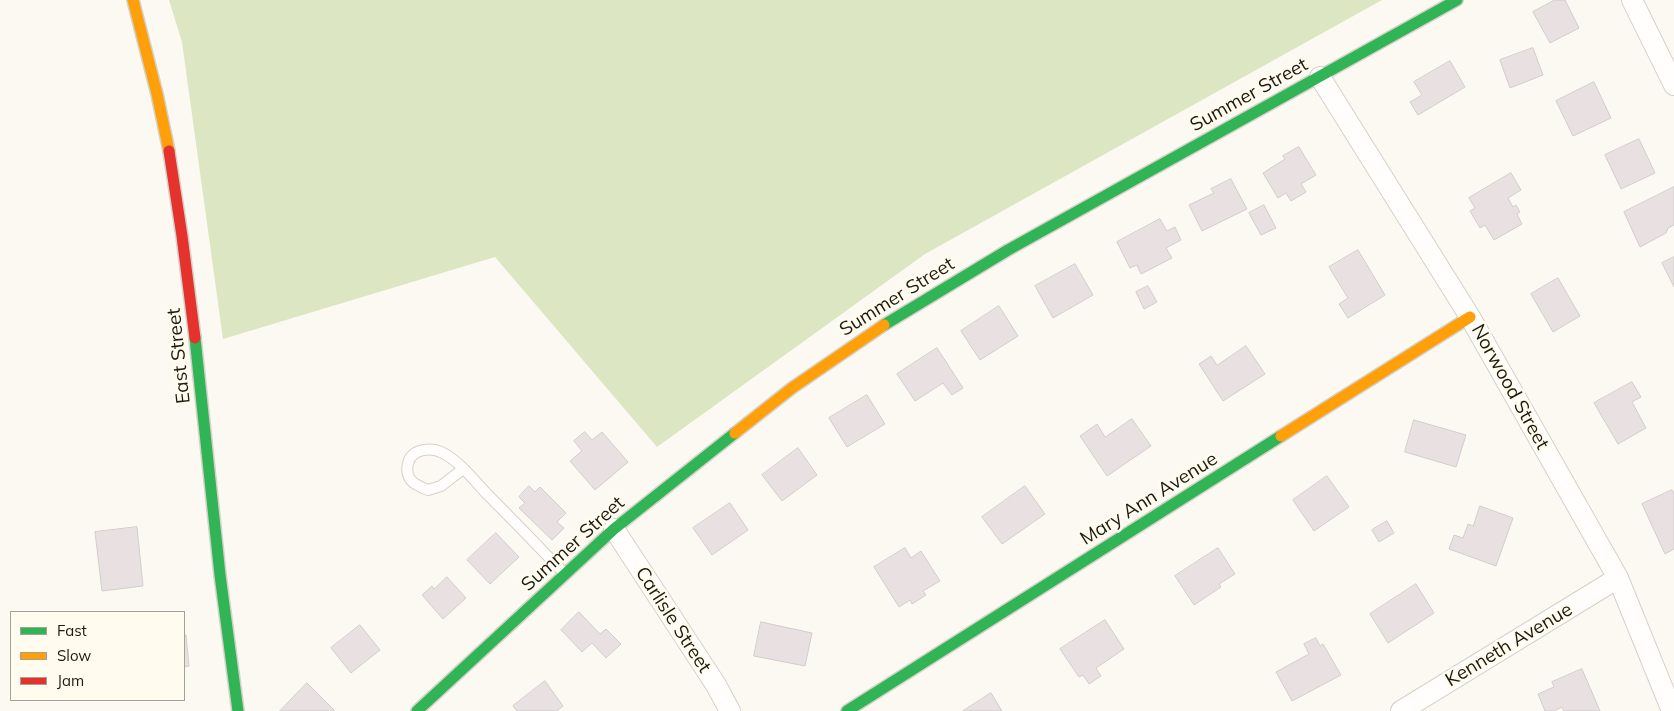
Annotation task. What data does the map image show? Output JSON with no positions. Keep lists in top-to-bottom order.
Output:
{
  "streets": {
    "street": [
      "Summer Street",
      "East Street",
      "Norwood Street",
      "Mary Ann Avenue",
      "Carlisle Street",
      "Kenneth Avenue"
    ]
  },
  "crossings": [
    ["Summer Street", "Norwood Street"],
    ["Summer Street", "Carlisle Street"],
    ["Norwood Street", "Mary Ann Avenue"],
    ["Norwood Street", "Kenneth Avenue"]
  ],
  "legend": ["Fast", "Slow", "Jam"]
}
